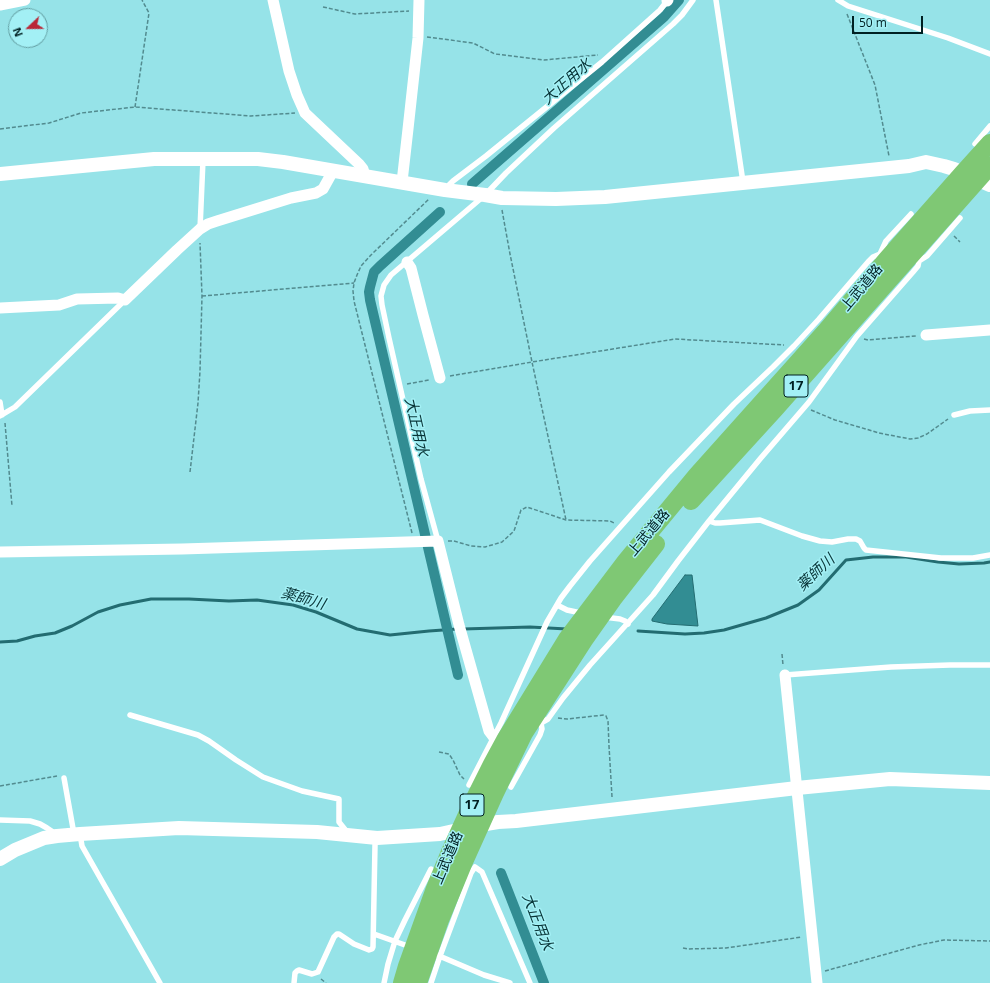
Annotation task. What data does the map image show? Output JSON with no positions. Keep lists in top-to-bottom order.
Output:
{
  "streets": {
    "highway": ["上武道路", "17"]
  },
  "water": ["大正用水", "薬師川"],
  "scale_bar": "50 m",
  "north": "left"
}
